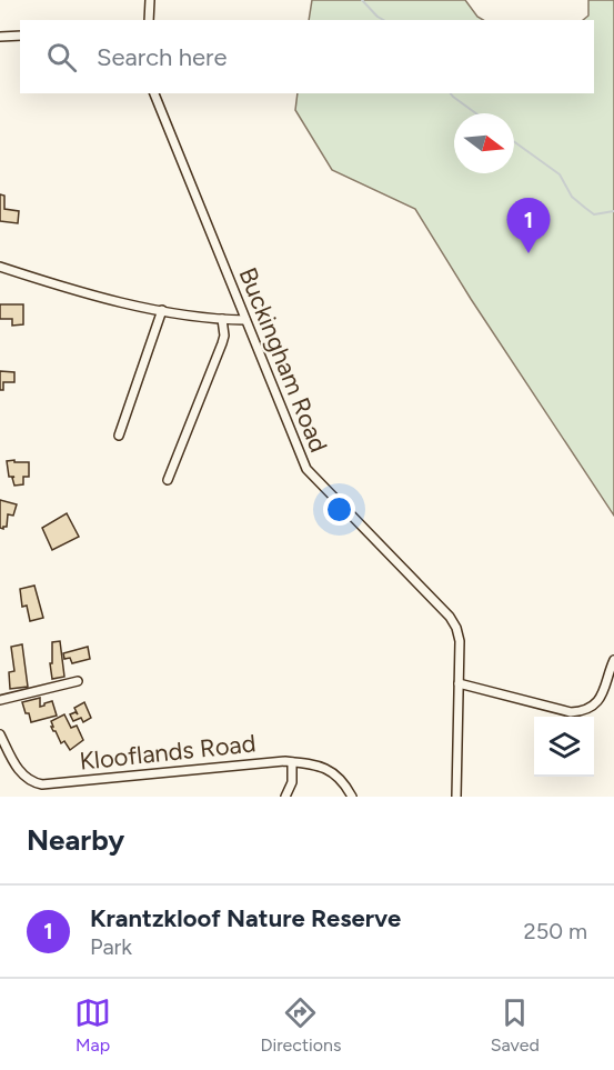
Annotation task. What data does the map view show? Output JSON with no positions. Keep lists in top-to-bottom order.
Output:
{
  "streets": {
    "street": ["Buckingham Road", "Klooflands Road"]
  },
  "north": "right",
  "page": {
    "search": "Search here",
    "pins": "1",
    "heading": "Nearby",
    "list": [
      {
        "mark": "1",
        "name": "Krantzkloof Nature Reserve",
        "note": "Park",
        "value": "250 m"
      }
    ],
    "nav": ["Map", "Directions", "Saved"]
  }
}
